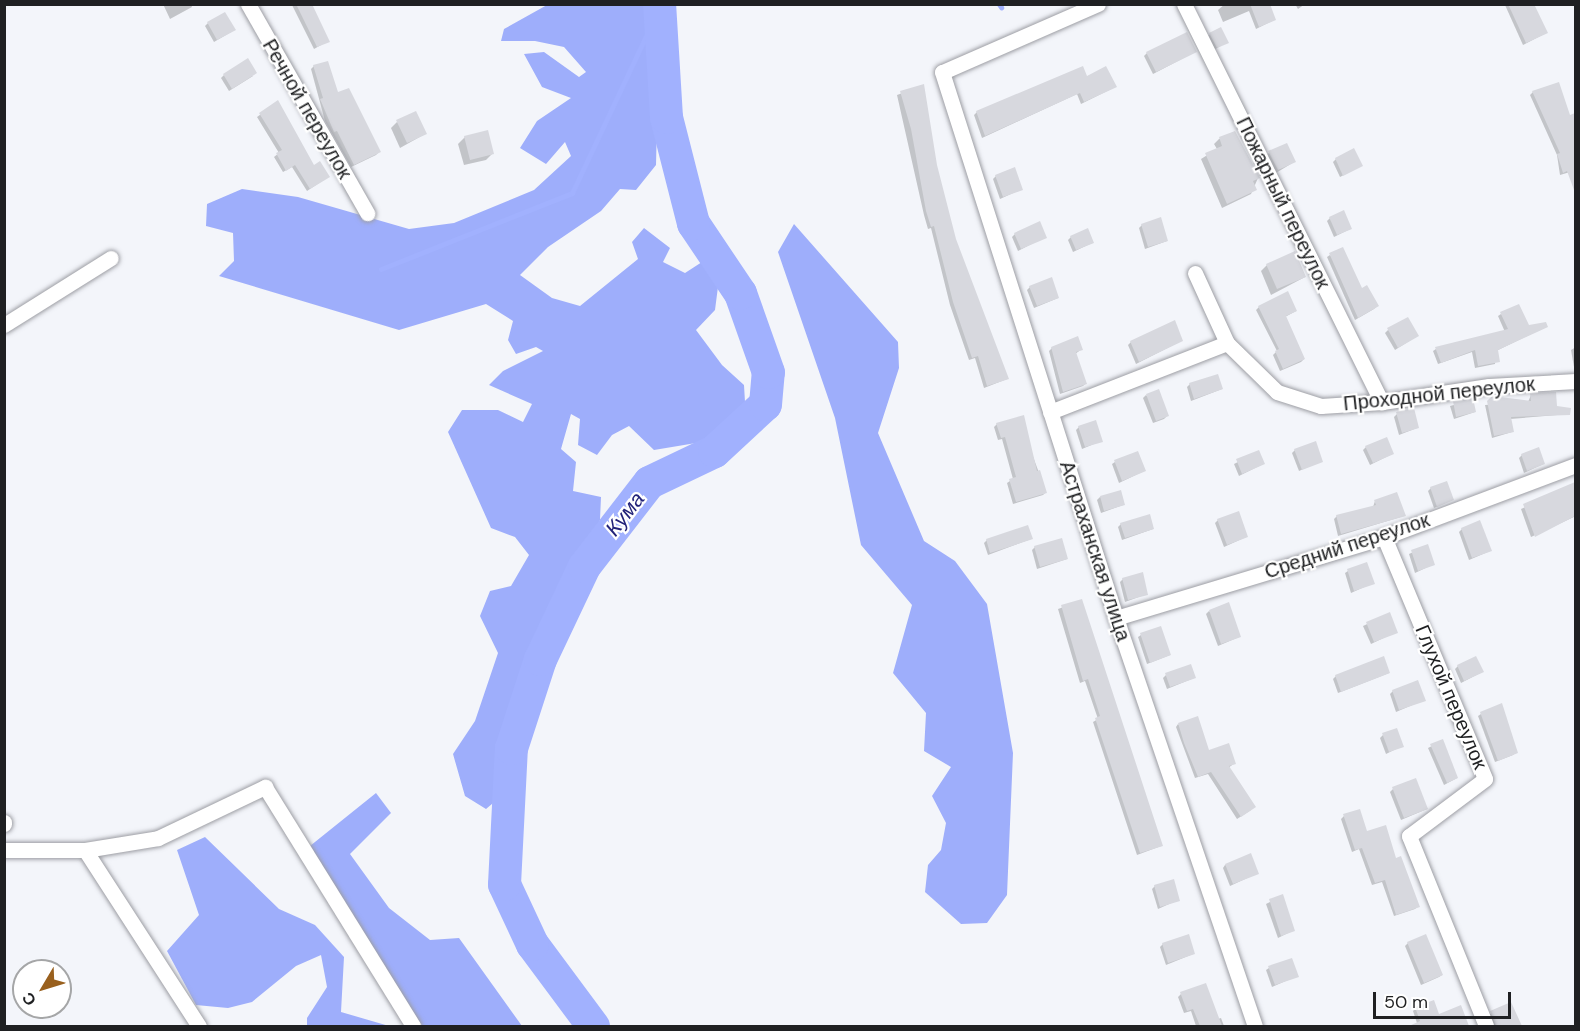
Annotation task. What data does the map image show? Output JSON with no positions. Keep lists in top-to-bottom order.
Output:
{
  "streets": {
    "street": [
      "Речной переулок",
      "Пожарный переулок",
      "Проходной переулок",
      "Средний переулок",
      "Астраханская улица",
      "Глухой переулок"
    ]
  },
  "crossings": [
    ["Пожарный переулок", "Проходной переулок"],
    ["Средний переулок", "Астраханская улица"],
    ["Средний переулок", "Глухой переулок"]
  ],
  "water": ["Кума"],
  "scale_bar": "50 m",
  "north": "bottom left"
}
